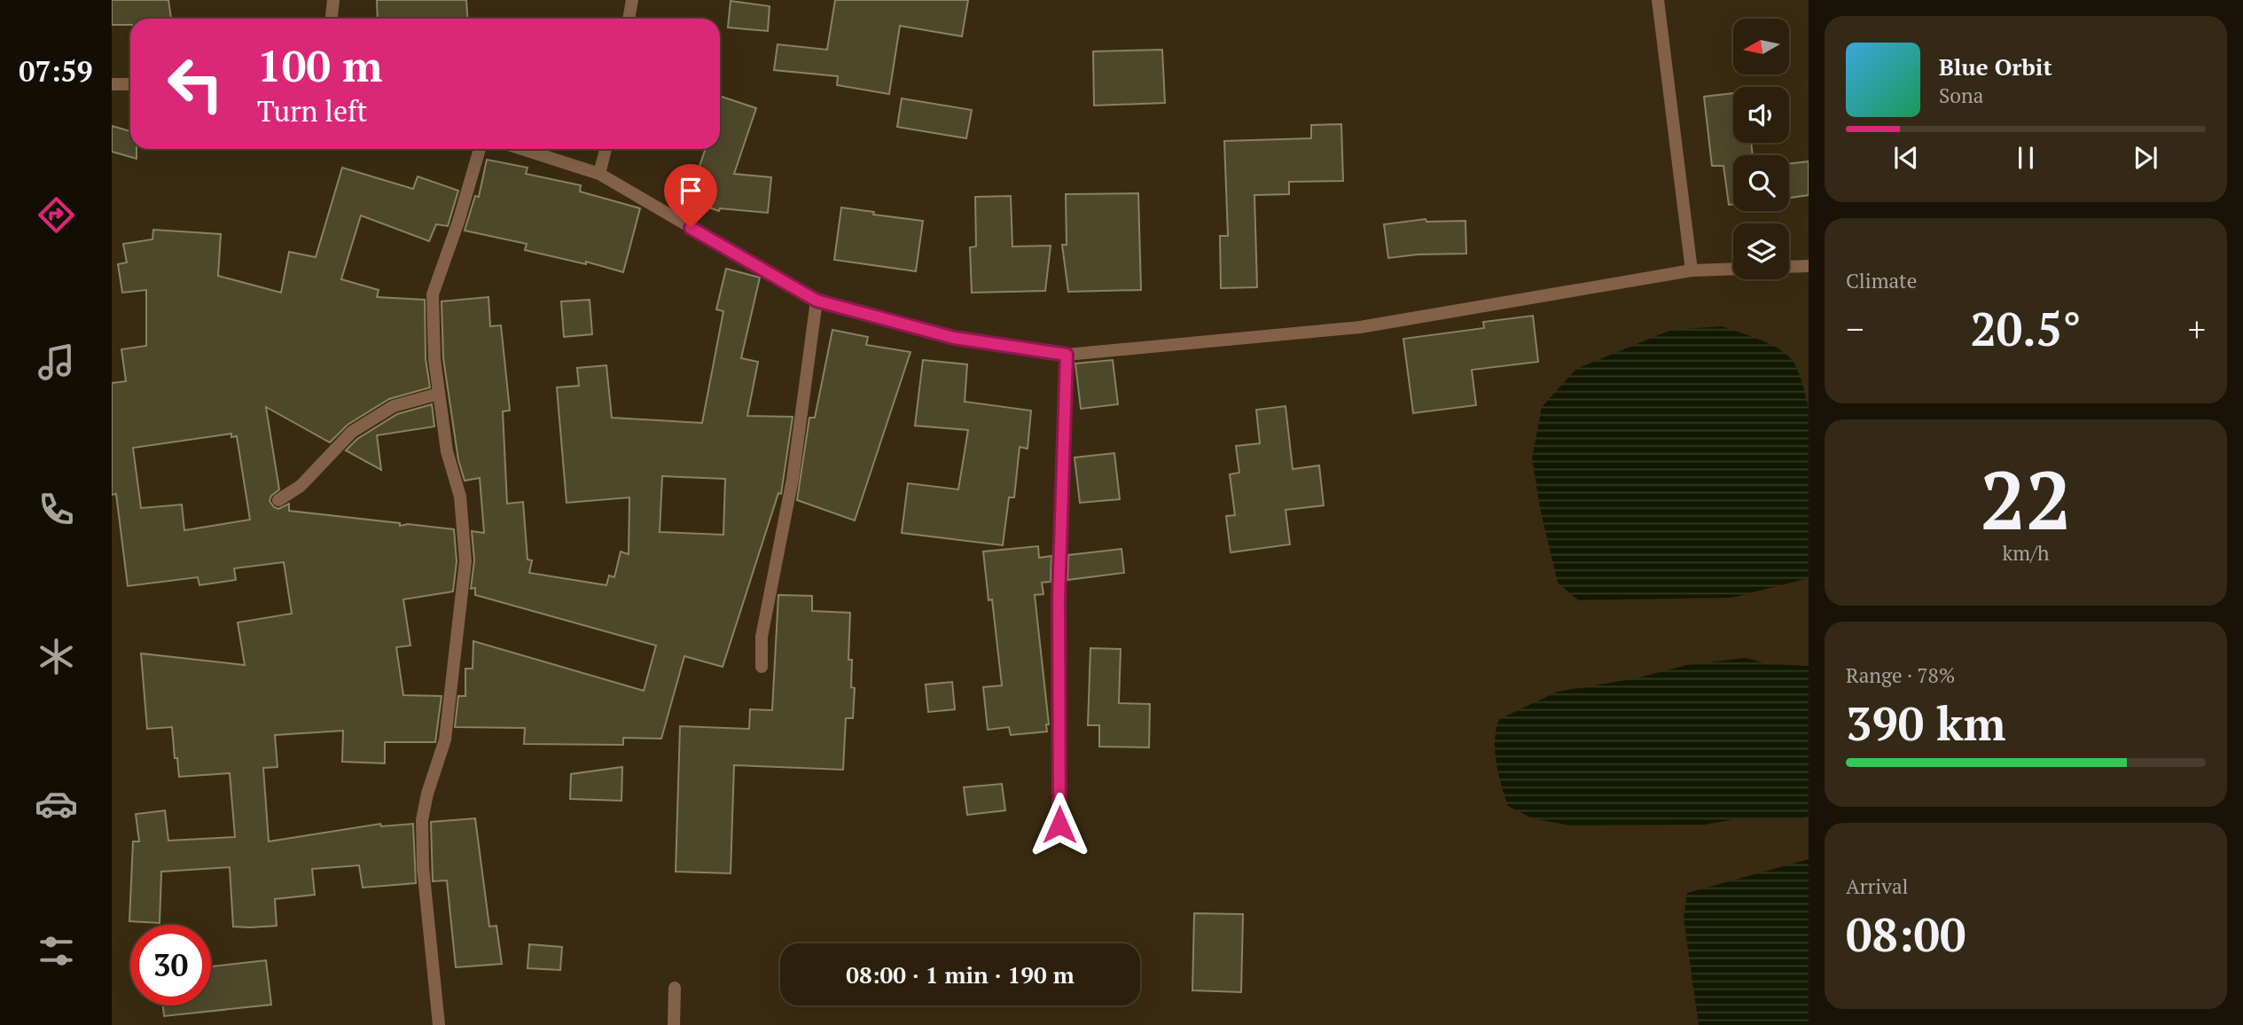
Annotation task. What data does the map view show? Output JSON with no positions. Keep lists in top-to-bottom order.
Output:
{
  "north": "left",
  "page": {
    "tabs": "07:59",
    "turn": ["100 m", "Turn left"],
    "song": ["Blue Orbit", "Sona"],
    "tile": [
      "Climate",
      ["22", "km/h"],
      ["Range · 78%", "390 km"],
      ["Arrival", "08:00"]
    ],
    "heat": ["−", "20.5°", "+"],
    "limit": "30",
    "trip": "08:00 · 1 min · 190 m"
  }
}
